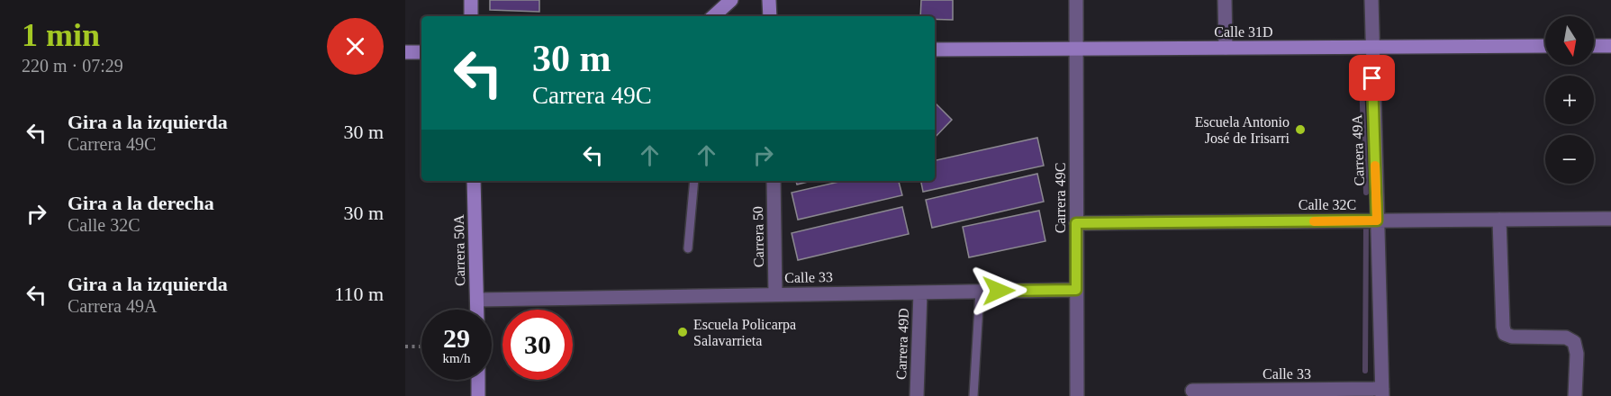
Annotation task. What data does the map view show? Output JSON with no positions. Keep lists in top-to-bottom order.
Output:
{
  "streets": {
    "street": [
      "Calle 31D",
      "Carrera 49A",
      "Carrera 49C",
      "Calle 32C",
      "Carrera 50",
      "Carrera 50A",
      "Calle 33",
      "Carrera 49D"
    ]
  },
  "crossings": [
    ["Calle 31D", "Carrera 49A"],
    ["Calle 31D", "Carrera 49C"],
    ["Carrera 49A", "Calle 32C"],
    ["Carrera 49A", "Calle 33"],
    ["Carrera 49C", "Calle 32C"],
    ["Carrera 49C", "Calle 33"],
    ["Carrera 50", "Calle 33"],
    ["Carrera 50A", "Calle 33"],
    ["Calle 33", "Carrera 49D"]
  ],
  "places": ["Escuela Antonio José de Irisarri", "Escuela Policarpa Salavarrieta"],
  "north": "bottom",
  "page": {
    "heading": ["1 min", "220 m · 07:29"],
    "map_buttons": ["+", "−"],
    "turn": ["30 m", "Carrera 49C"],
    "list": [
      {
        "name": "Gira a la izquierda",
        "note": "Carrera 49C",
        "value": "30 m"
      },
      {
        "name": "Gira a la derecha",
        "note": "Calle 32C",
        "value": "30 m"
      },
      {
        "name": "Gira a la izquierda",
        "note": "Carrera 49A",
        "value": "110 m"
      }
    ],
    "speed": "29 km/h",
    "limit": "30"
  }
}
